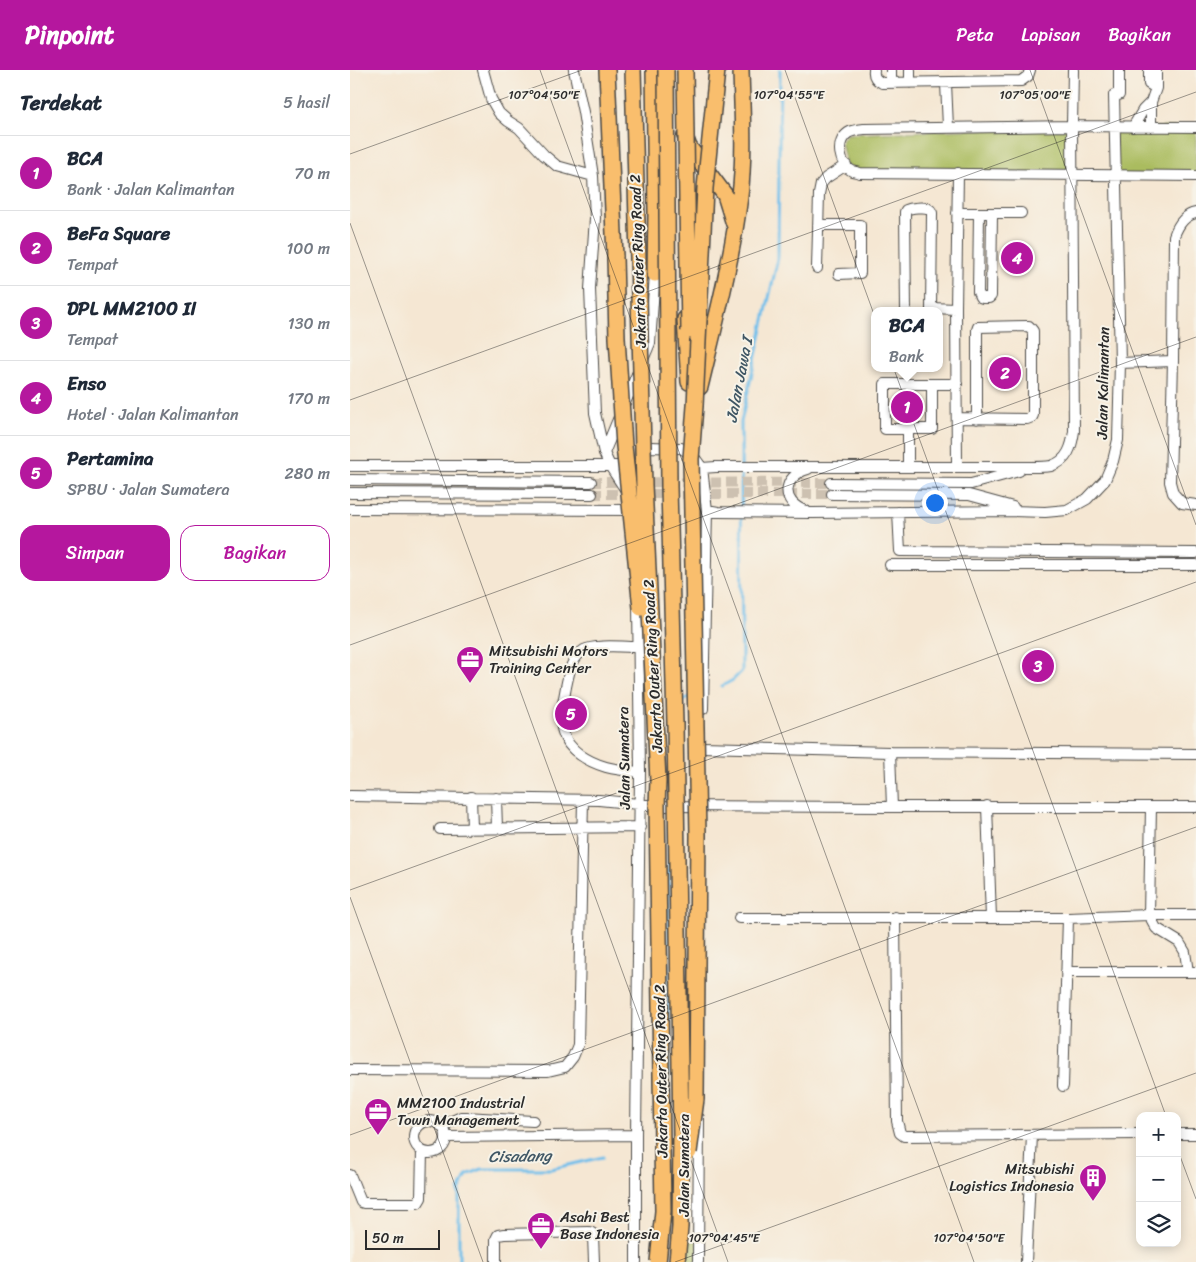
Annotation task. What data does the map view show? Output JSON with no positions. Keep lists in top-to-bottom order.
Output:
{
  "streets": {
    "highway": ["Jakarta Outer Ring Road 2"],
    "street": ["Jalan Kalimantan", "Jalan Sumatera"]
  },
  "crossings": [
    ["Jalan Kalimantan", "Jalan Sumatera"]
  ],
  "water": ["Jalan Jawa I", "Cisadang"],
  "places": {
    "office": ["Mitsubishi Motors Training Center", "MM2100 Industrial Town Management", "Asahi Best Base Indonesia"],
    "building": ["Mitsubishi Logistics Indonesia"]
  },
  "scale_bar": "50 m",
  "page": {
    "header": "Pinpoint",
    "nav": ["Peta", "Lapisan", "Bagikan"],
    "heading": ["Terdekat", "5 hasil"],
    "list": [
      {
        "mark": "1",
        "name": "BCA",
        "note": "Bank · Jalan Kalimantan",
        "value": "70 m"
      },
      {
        "mark": "2",
        "name": "BeFa Square",
        "note": "Tempat",
        "value": "100 m"
      },
      {
        "mark": "3",
        "name": "DPL MM2100 II",
        "note": "Tempat",
        "value": "130 m"
      },
      {
        "mark": "4",
        "name": "Enso",
        "note": "Hotel · Jalan Kalimantan",
        "value": "170 m"
      },
      {
        "mark": "5",
        "name": "Pertamina",
        "note": "SPBU · Jalan Sumatera",
        "value": "280 m"
      }
    ],
    "pins": [
      "4",
      "2",
      "1",
      "3",
      "5"
    ],
    "popup": ["BCA", "Bank"],
    "buttons": ["Simpan", "Bagikan"],
    "map_buttons": ["+", "−"],
    "scale": "50 m"
  },
  "coordinates": [
    "107°04'50\"E",
    "107°04'55\"E",
    "107°05'00\"E",
    "107°04'45\"E"
  ]
}
